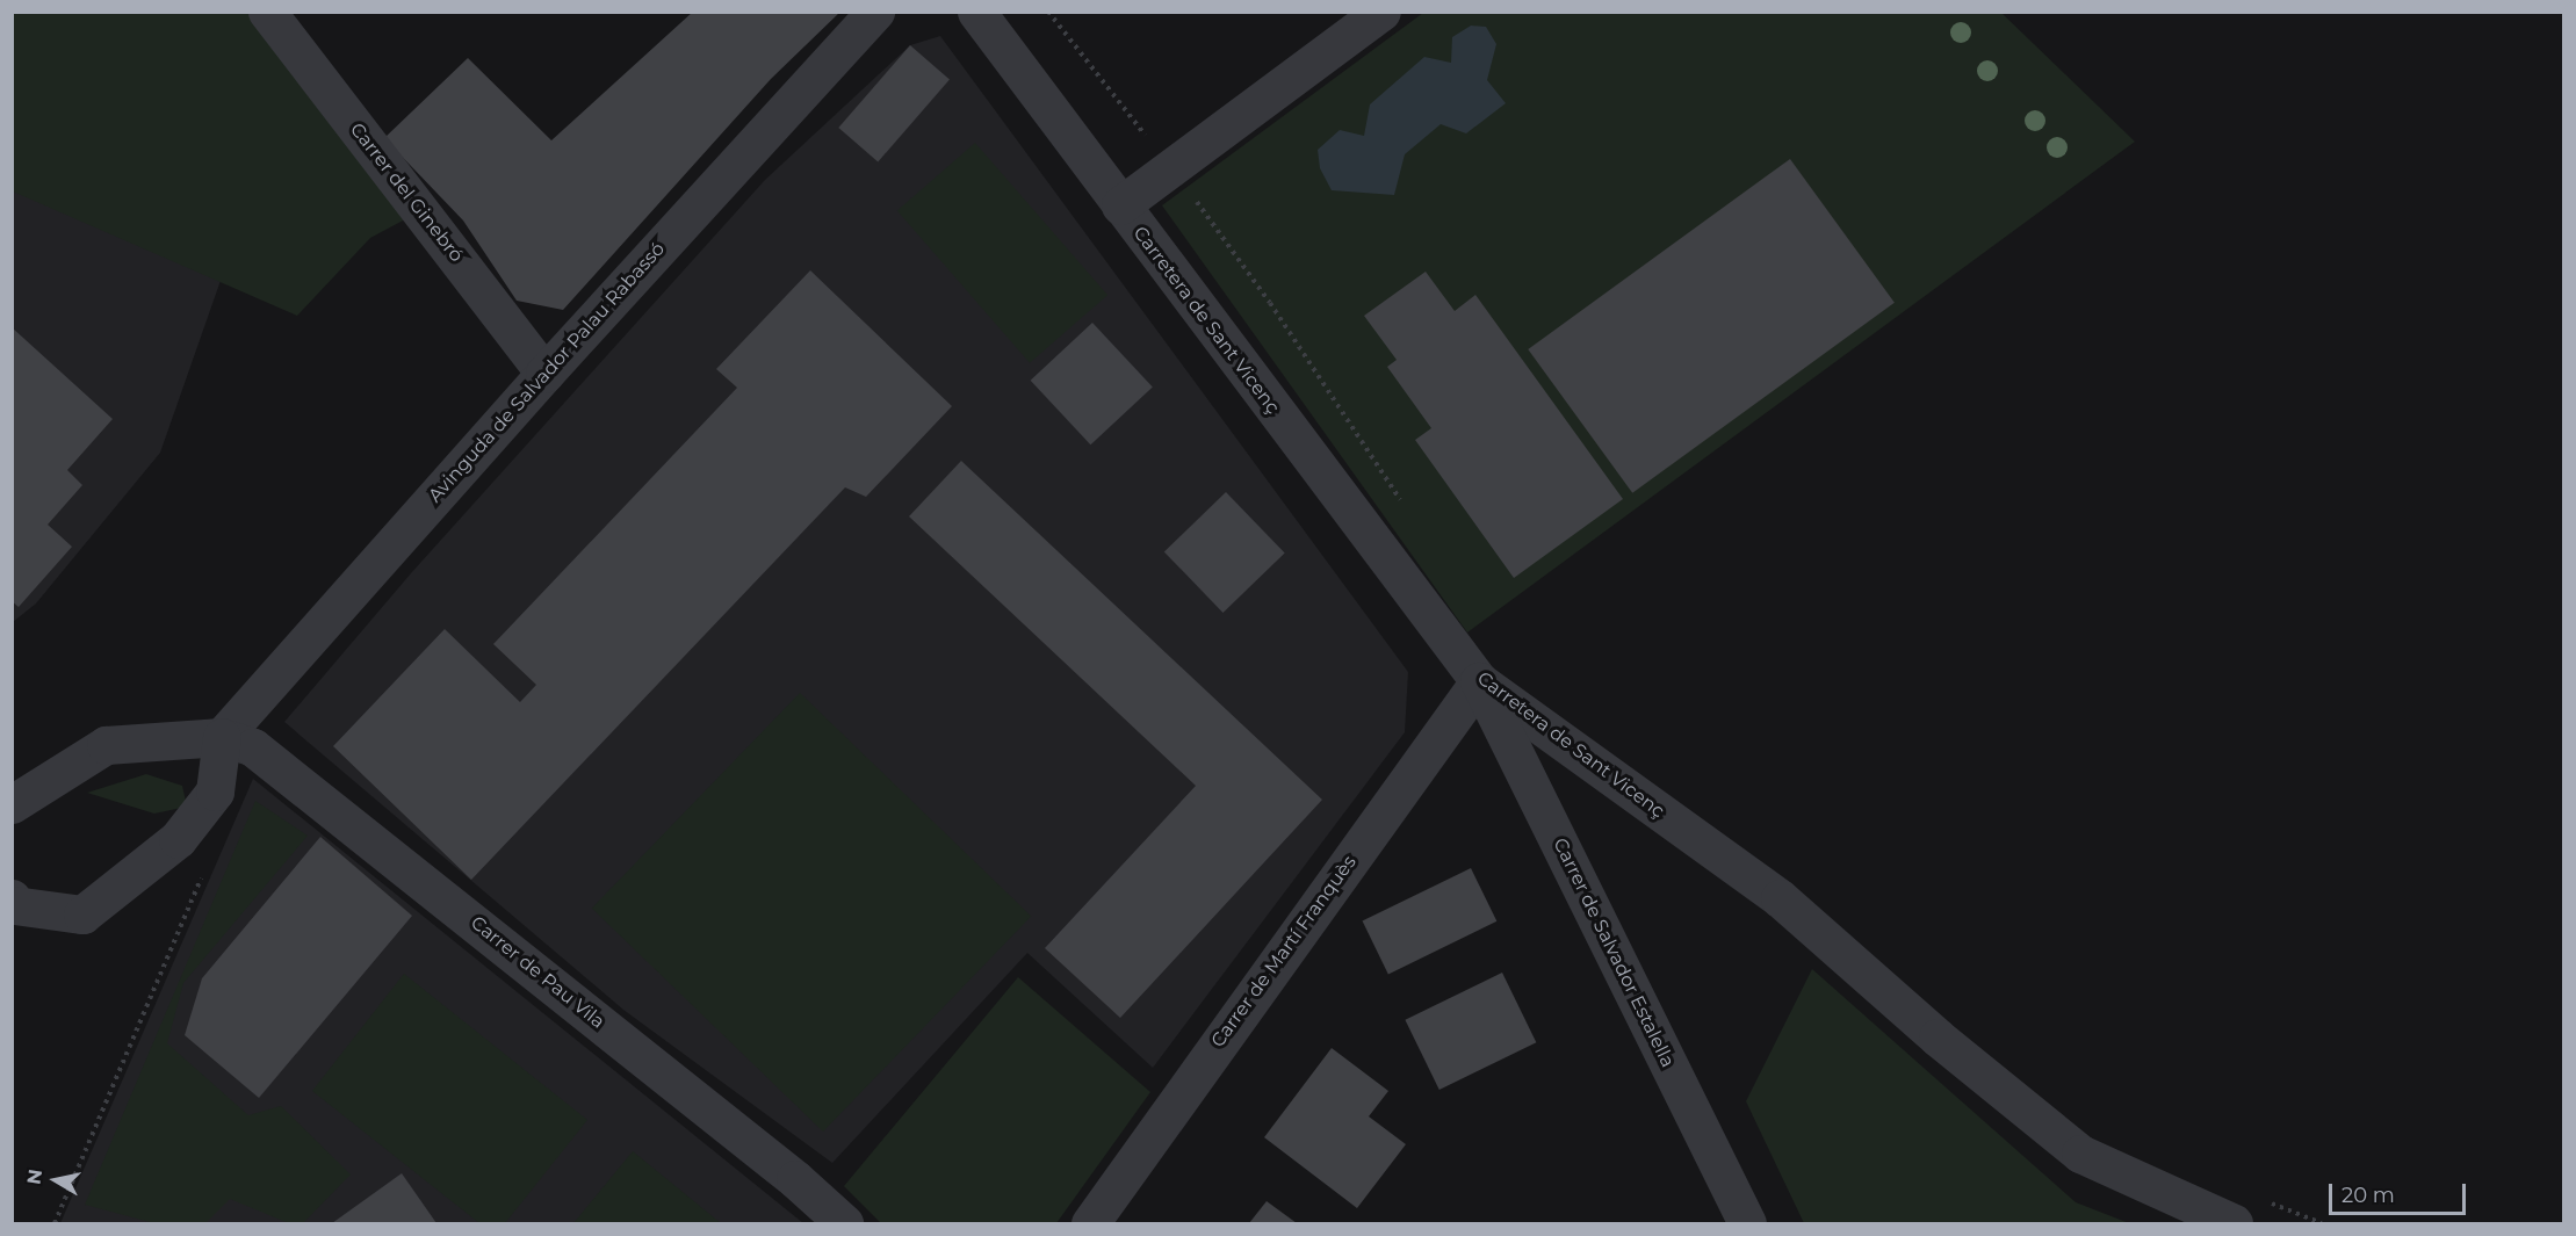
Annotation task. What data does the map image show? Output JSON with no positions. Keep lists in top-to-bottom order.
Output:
{
  "streets": {
    "street": [
      "Carrer del Ginebró",
      "Carretera de Sant Vicenç",
      "Avinguda de Salvador Palau Rabassó",
      "Carrer de Martí Franquès",
      "Carrer de Salvador Estalella",
      "Carrer de Pau Vila"
    ]
  },
  "crossings": [
    ["Carrer del Ginebró", "Avinguda de Salvador Palau Rabassó"],
    ["Carretera de Sant Vicenç", "Carrer de Martí Franquès"],
    ["Carretera de Sant Vicenç", "Carrer de Salvador Estalella"],
    ["Avinguda de Salvador Palau Rabassó", "Carrer de Pau Vila"],
    ["Carrer de Martí Franquès", "Carrer de Salvador Estalella"]
  ],
  "scale_bar": "20 m",
  "north": "left"
}
